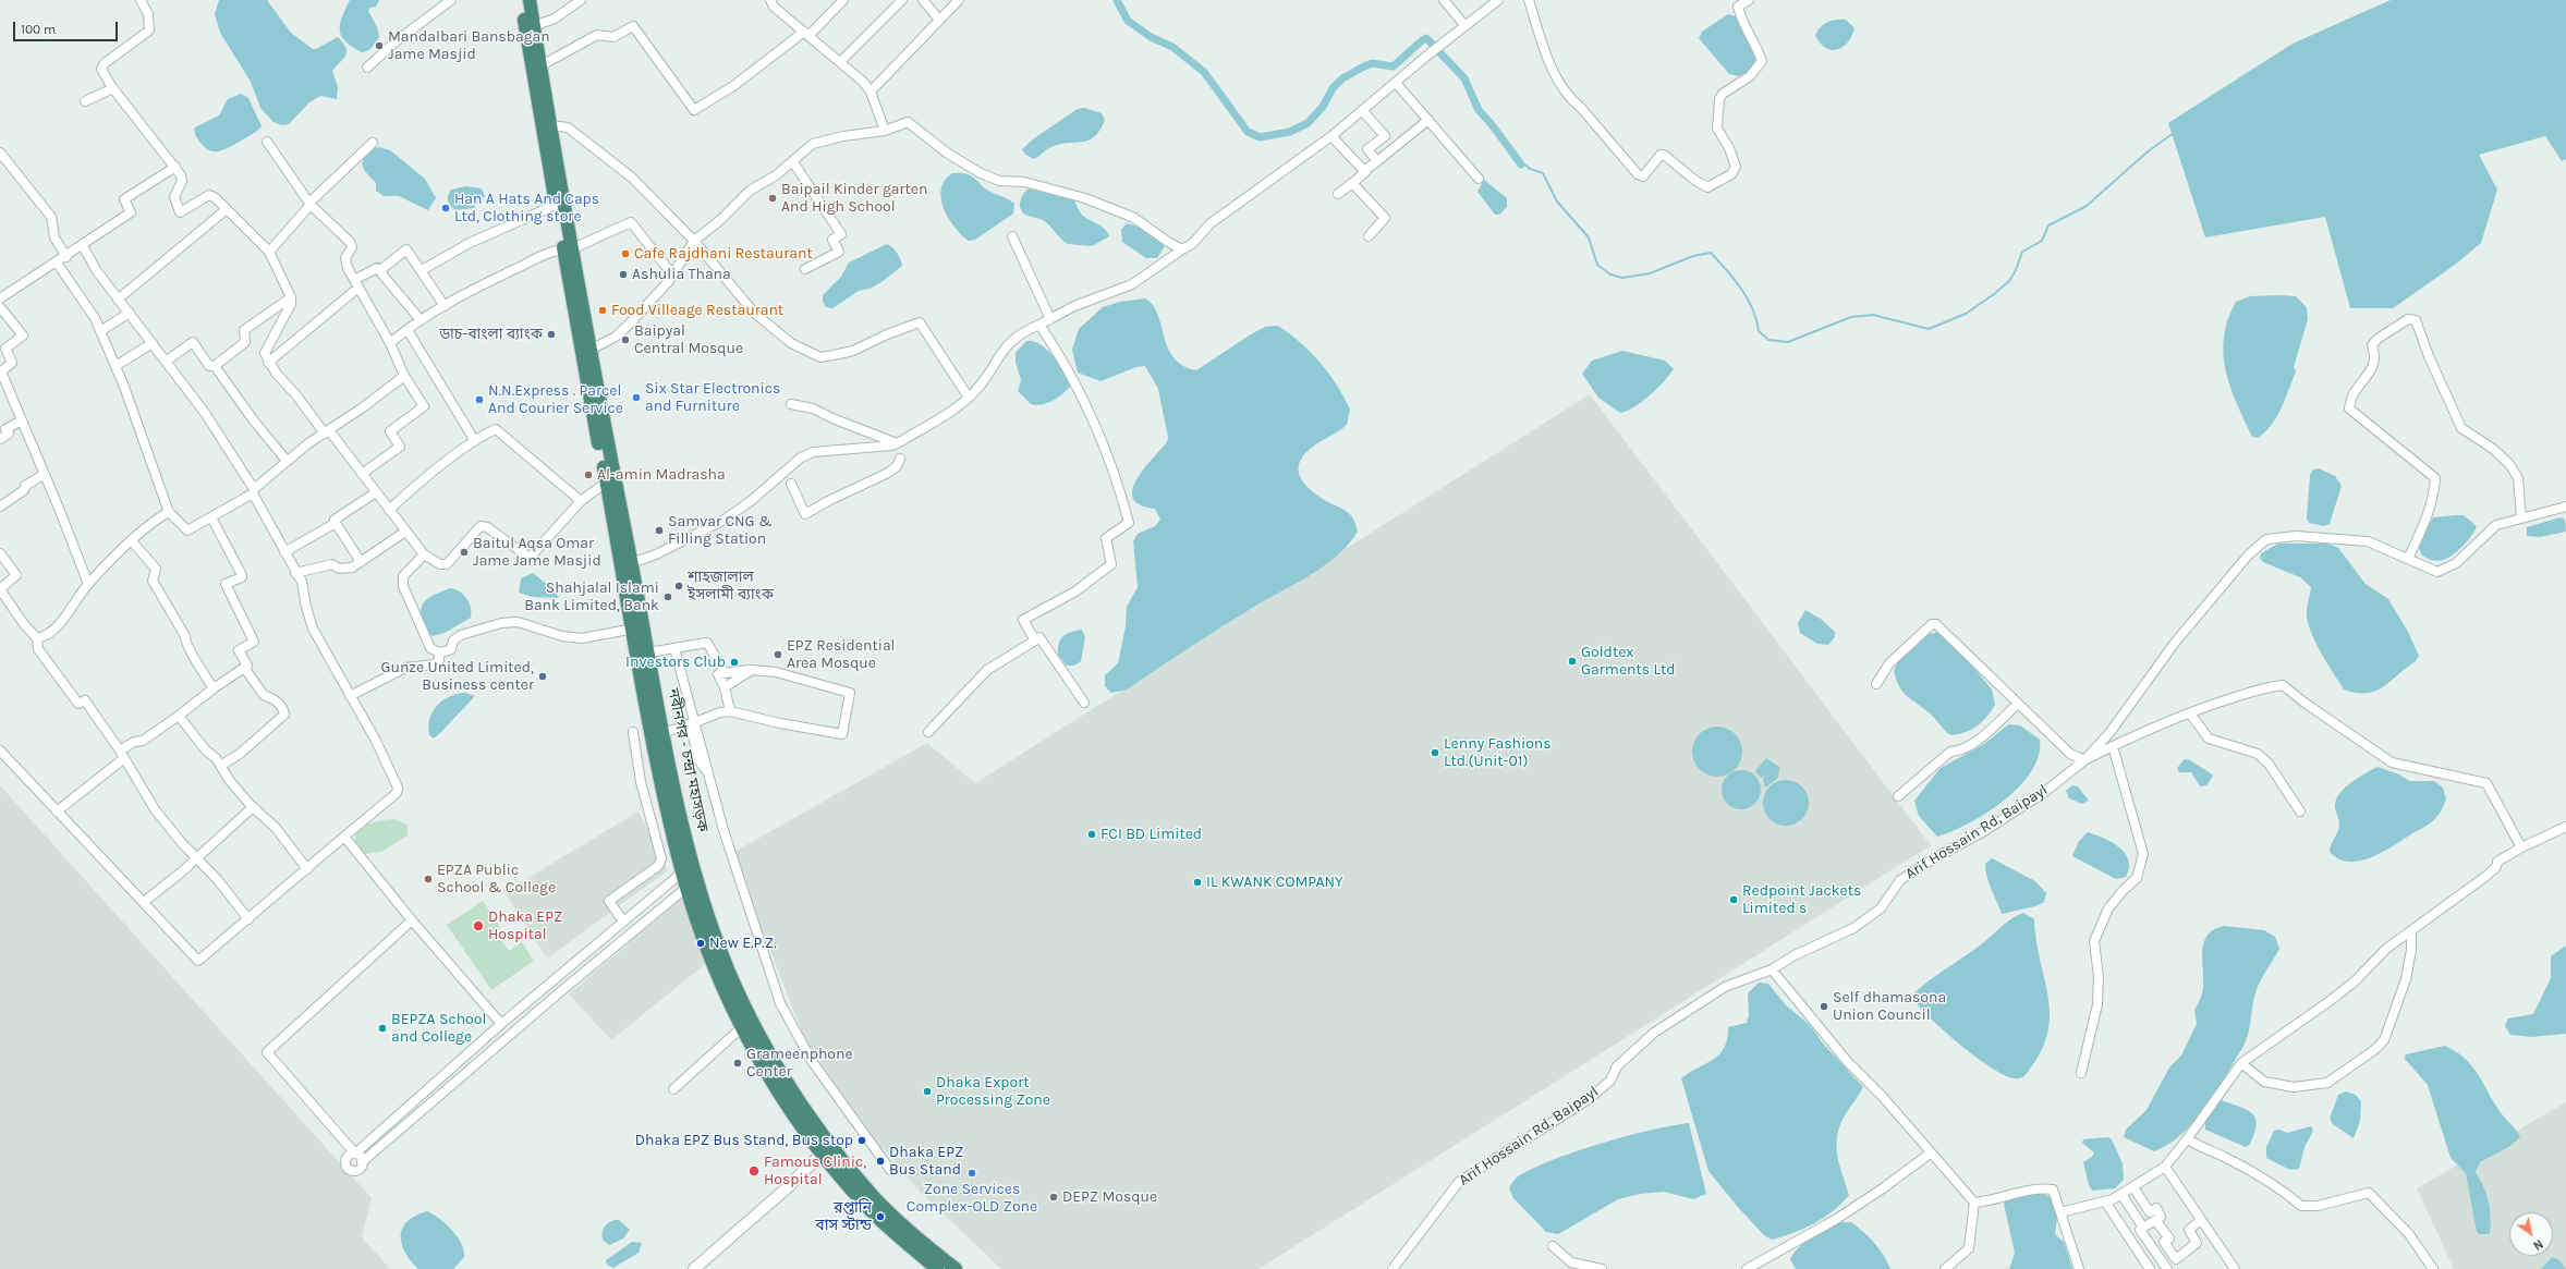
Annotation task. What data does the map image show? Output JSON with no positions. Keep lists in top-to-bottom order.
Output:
{
  "streets": {
    "highway": ["নবীনগর - চন্দ্রা মহাসড়ক"],
    "street": ["Arif Hossain Rd, Baipayl"]
  },
  "places": [
    "Mandalbari Bansbagan Jame Masjid",
    "Baipail Kinder garten And High School",
    "Han A Hats And Caps Ltd, Clothing store",
    "Cafe Rajdhani Restaurant",
    "Ashulia Thana",
    "Food Villeage Restaurant",
    "ডাচ-বাংলা ব্যাংক",
    "Baipyal Central Mosque",
    "Six Star Electronics and Furniture",
    "N.N.Express . Parcel And Courier Service",
    "Al-amin Madrasha",
    "Samvar CNG & Filling Station",
    "Baitul Aqsa Omar Jame Jame Masjid",
    "শাহজালাল ইসলামী ব্যাংক",
    "Shahjalal Islami Bank Limited, Bank",
    "EPZ Residential Area Mosque",
    "Goldtex Garments Ltd",
    "Investors Club",
    "Gunze United Limited, Business center",
    "Lenny Fashions Ltd.(Unit-01)",
    "FCI BD Limited",
    "EPZA Public School & College",
    "IL KWANK COMPANY",
    "Redpoint Jackets Limited s",
    "Dhaka EPZ Hospital",
    "New E.P.Z.",
    "Self dhamasona Union Council",
    "BEPZA School and College",
    "Grameenphone Center",
    "Dhaka Export Processing Zone",
    "Dhaka EPZ Bus Stand, Bus stop",
    "Dhaka EPZ Bus Stand",
    "Famous Clinic, Hospital",
    "Zone Services Complex-OLD Zone",
    "DEPZ Mosque",
    "রপ্তানি বাস স্টান্ড"
  ],
  "scale_bar": "100 m",
  "north": "bottom right"
}
